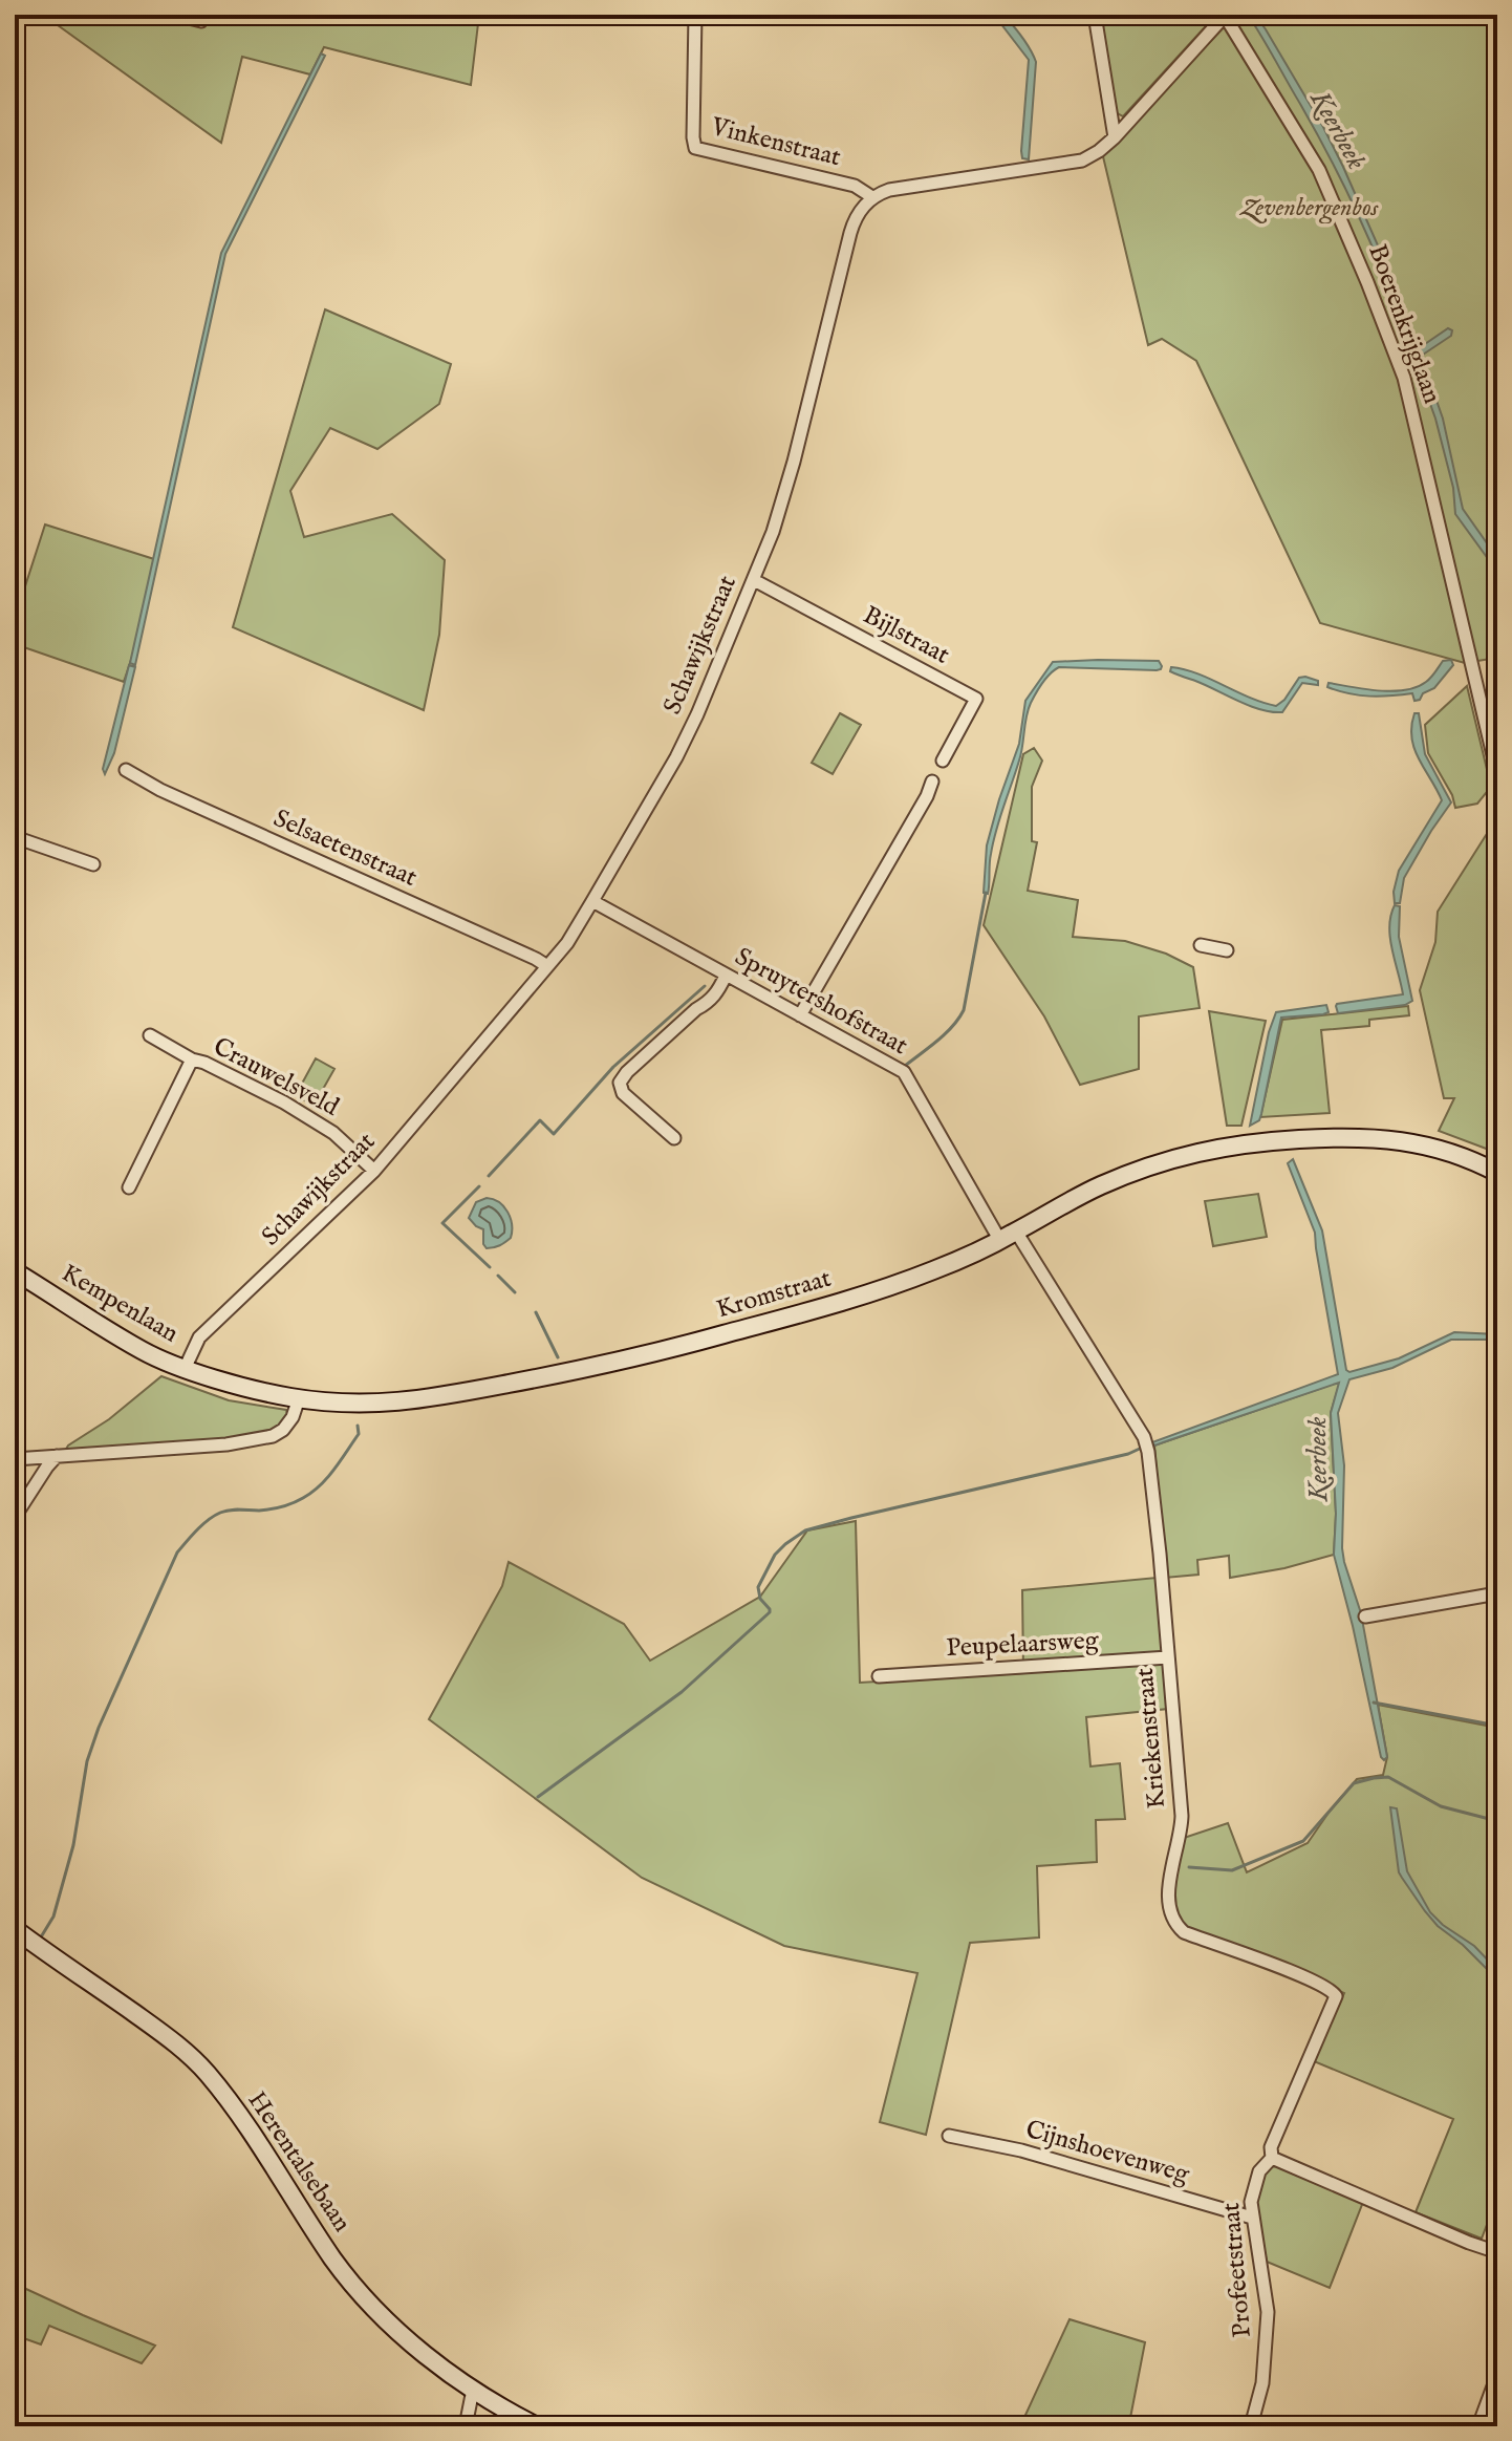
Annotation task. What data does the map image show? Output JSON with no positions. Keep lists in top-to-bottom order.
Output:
{
  "streets": {
    "main road": ["Kromstraat", "Kempenlaan", "Herentalsebaan"],
    "street": [
      "Vinkenstraat",
      "Boerenkrijglaan",
      "Bijlstraat",
      "Schawijkstraat",
      "Selsaetenstraat",
      "Spruytershofstraat",
      "Crauwelsveld",
      "Peupelaarsweg",
      "Kriekenstraat",
      "Cijnshoevenweg",
      "Profeetstraat"
    ]
  },
  "crossings": [
    ["Vinkenstraat", "Schawijkstraat"],
    ["Bijlstraat", "Schawijkstraat"],
    ["Schawijkstraat", "Selsaetenstraat"],
    ["Schawijkstraat", "Spruytershofstraat"],
    ["Schawijkstraat", "Crauwelsveld"],
    ["Schawijkstraat", "Kempenlaan"],
    ["Spruytershofstraat", "Kromstraat"],
    ["Spruytershofstraat", "Kriekenstraat"],
    ["Kromstraat", "Kempenlaan"],
    ["Kromstraat", "Kriekenstraat"],
    ["Peupelaarsweg", "Kriekenstraat"],
    ["Kriekenstraat", "Profeetstraat"],
    ["Cijnshoevenweg", "Profeetstraat"]
  ],
  "water": ["Keerbeek"],
  "parks": ["Zevenbergenbos"]
}
